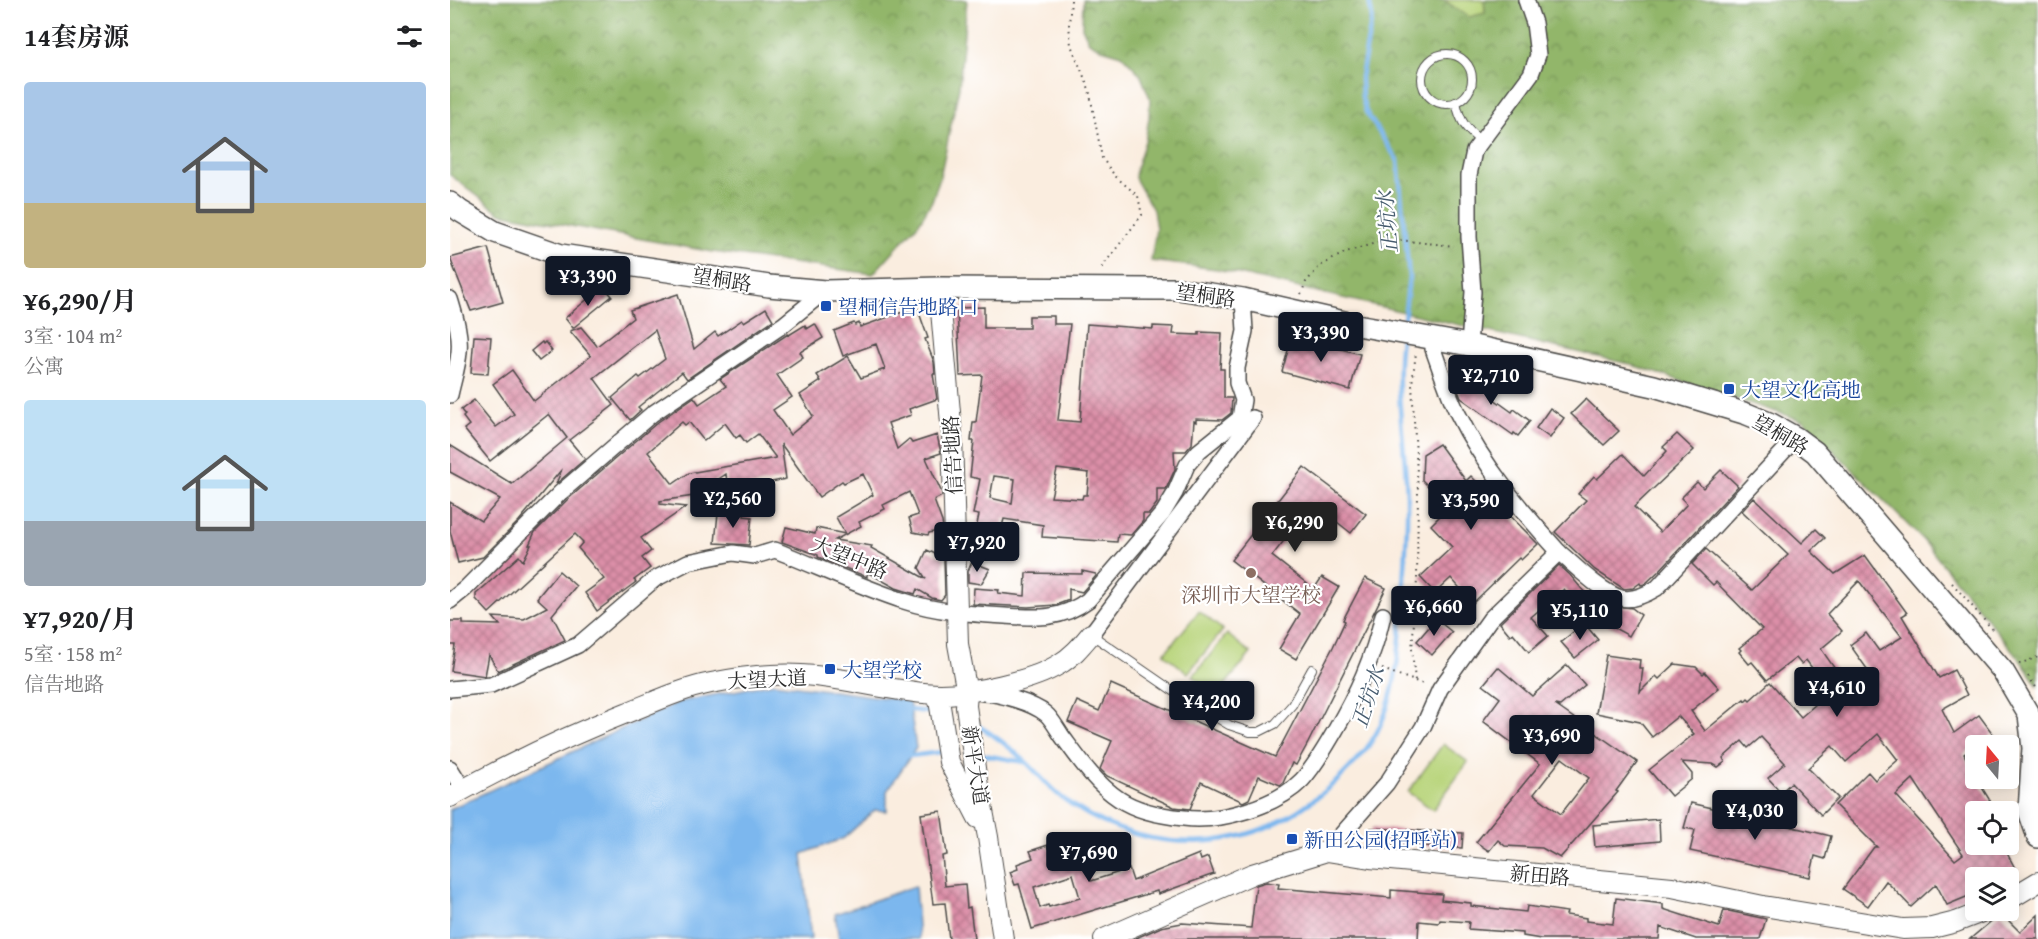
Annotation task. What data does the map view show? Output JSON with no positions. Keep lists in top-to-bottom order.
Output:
{
  "streets": {
    "main road": ["望桐路"],
    "street": [
      "信告地路",
      "大望中路",
      "大望大道",
      "新平大道",
      "新田路"
    ]
  },
  "crossings": [
    ["望桐路", "信告地路"],
    ["望桐路", "大望中路"],
    ["信告地路", "大望中路"],
    ["信告地路", "大望大道"],
    ["信告地路", "新平大道"],
    ["大望大道", "新平大道"]
  ],
  "water": ["正坑水"],
  "places": {
    "transit": [
      "望桐信告地路口",
      "大望文化高地",
      "大望学校",
      "新田公园(招呼站)"
    ],
    "other": ["深圳市大望学校"]
  },
  "north": "top",
  "page": {
    "heading": "14套房源",
    "list": [
      {
        "name": "¥6,290/月",
        "note": "3室 · 104 m² · 公寓"
      },
      {
        "name": "¥7,920/月",
        "note": "5室 · 158 m² · 信告地路"
      }
    ],
    "price": [
      "¥3,390",
      "¥3,390",
      "¥2,710",
      "¥2,560",
      "¥3,590",
      "¥6,290",
      "¥7,920",
      "¥6,660",
      "¥5,110",
      "¥4,610",
      "¥4,200",
      "¥3,690",
      "¥4,030",
      "¥7,690"
    ]
  }
}
